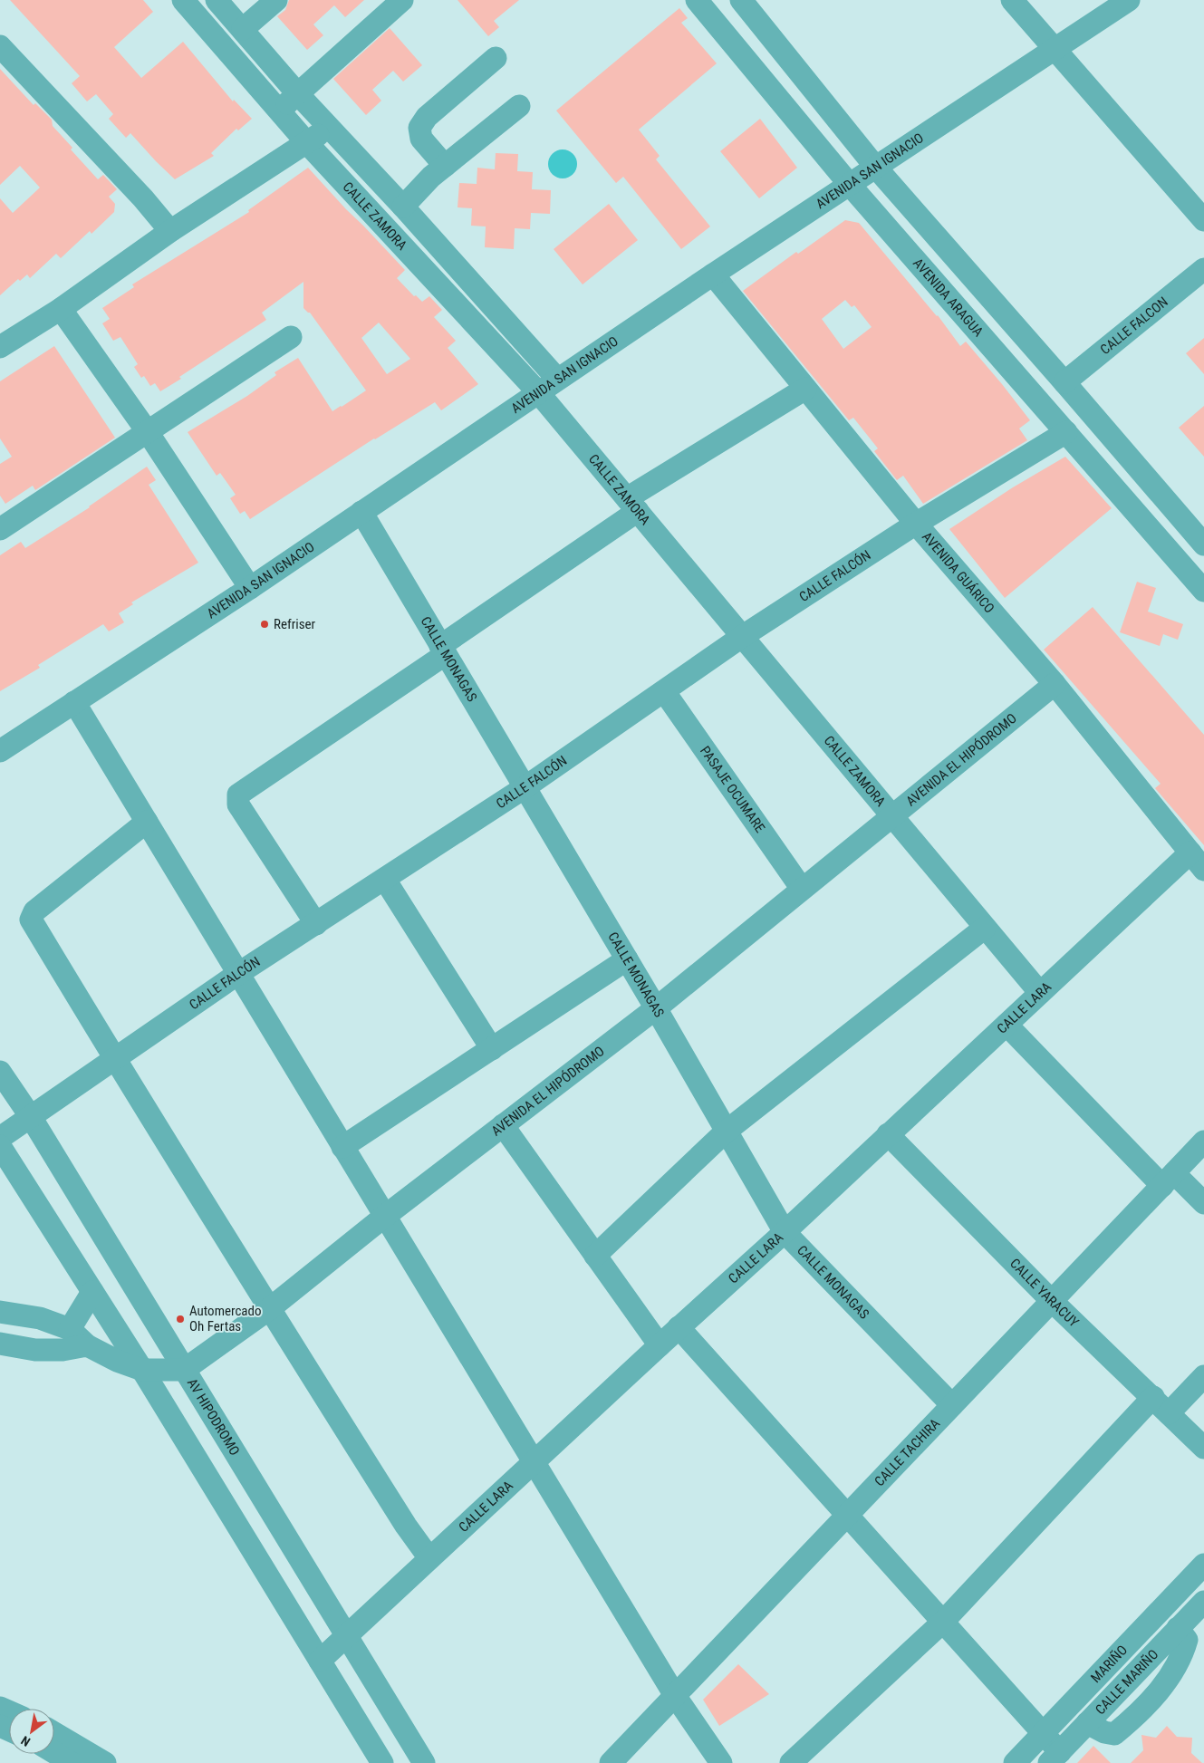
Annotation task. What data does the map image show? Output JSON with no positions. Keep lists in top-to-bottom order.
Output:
{
  "streets": {
    "street": [
      "AVENIDA SAN IGNACIO",
      "CALLE ZAMORA",
      "AVENIDA ARAGUA",
      "CALLE FALCON",
      "AVENIDA GUÁRICO",
      "CALLE FALCÓN",
      "CALLE MONAGAS",
      "AVENIDA EL HIPÓDROMO",
      "PASAJE OCUMARE",
      "CALLE LARA",
      "CALLE YARACUY",
      "AV HIPODROMO",
      "CALLE TACHIRA",
      "MARIÑO",
      "CALLE MARIÑO"
    ]
  },
  "crossings": [
    ["AVENIDA SAN IGNACIO", "CALLE ZAMORA"],
    ["AVENIDA SAN IGNACIO", "AVENIDA ARAGUA"],
    ["AVENIDA SAN IGNACIO", "AVENIDA GUÁRICO"],
    ["AVENIDA SAN IGNACIO", "CALLE MONAGAS"],
    ["CALLE ZAMORA", "CALLE FALCÓN"],
    ["CALLE ZAMORA", "AVENIDA EL HIPÓDROMO"],
    ["CALLE ZAMORA", "CALLE LARA"],
    ["AVENIDA ARAGUA", "CALLE FALCÓN"],
    ["AVENIDA GUÁRICO", "CALLE FALCÓN"],
    ["AVENIDA GUÁRICO", "AVENIDA EL HIPÓDROMO"],
    ["AVENIDA GUÁRICO", "CALLE LARA"],
    ["CALLE FALCÓN", "CALLE MONAGAS"],
    ["CALLE FALCÓN", "PASAJE OCUMARE"],
    ["CALLE FALCÓN", "AV HIPODROMO"],
    ["CALLE MONAGAS", "AVENIDA EL HIPÓDROMO"],
    ["CALLE MONAGAS", "CALLE LARA"],
    ["CALLE MONAGAS", "CALLE TACHIRA"],
    ["AVENIDA EL HIPÓDROMO", "PASAJE OCUMARE"],
    ["AVENIDA EL HIPÓDROMO", "AV HIPODROMO"],
    ["CALLE LARA", "CALLE YARACUY"],
    ["CALLE LARA", "AV HIPODROMO"],
    ["CALLE YARACUY", "CALLE TACHIRA"]
  ],
  "places": ["Refriser", "Automercado Oh Fertas"],
  "north": "bottom left"
}
